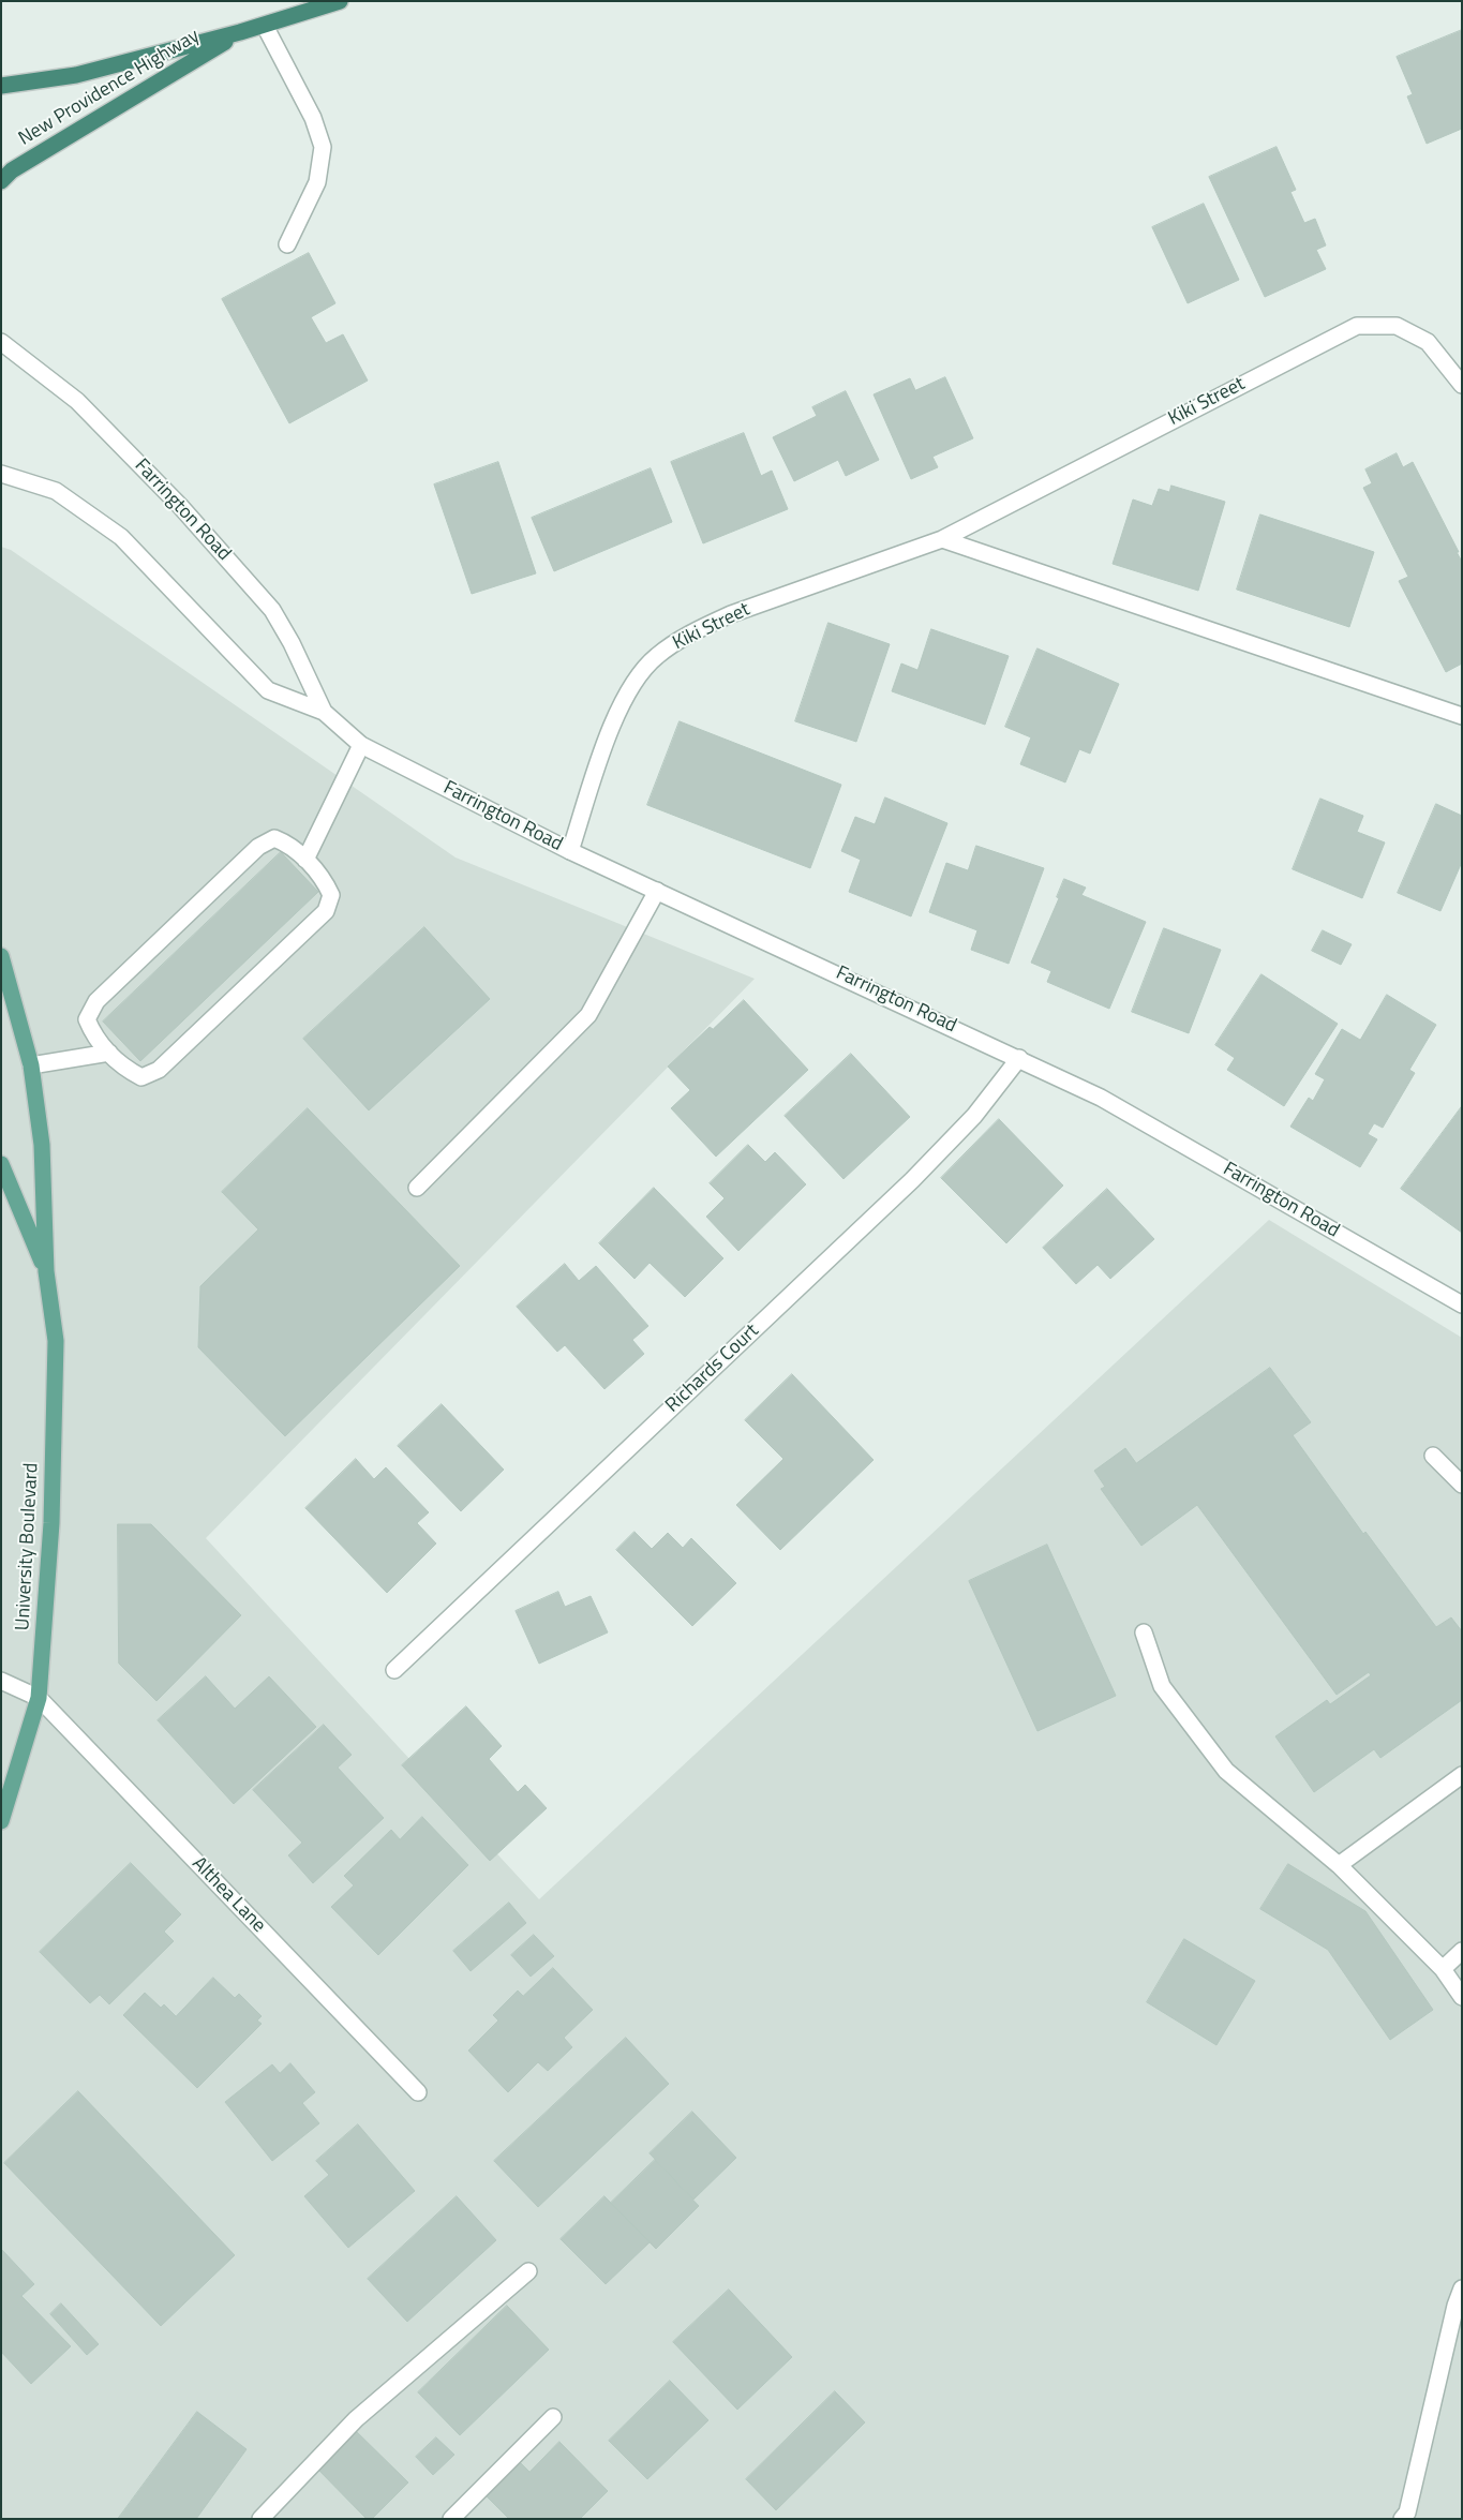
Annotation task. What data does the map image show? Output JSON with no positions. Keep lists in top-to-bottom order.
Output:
{
  "streets": {
    "highway": ["New Providence Highway"],
    "main road": ["University Boulevard"],
    "street": [
      "Kiki Street",
      "Farrington Road",
      "Richards Court",
      "Althea Lane"
    ]
  },
  "crossings": [
    ["Kiki Street", "Farrington Road"],
    ["Farrington Road", "Richards Court"],
    ["University Boulevard", "Althea Lane"]
  ]
}
